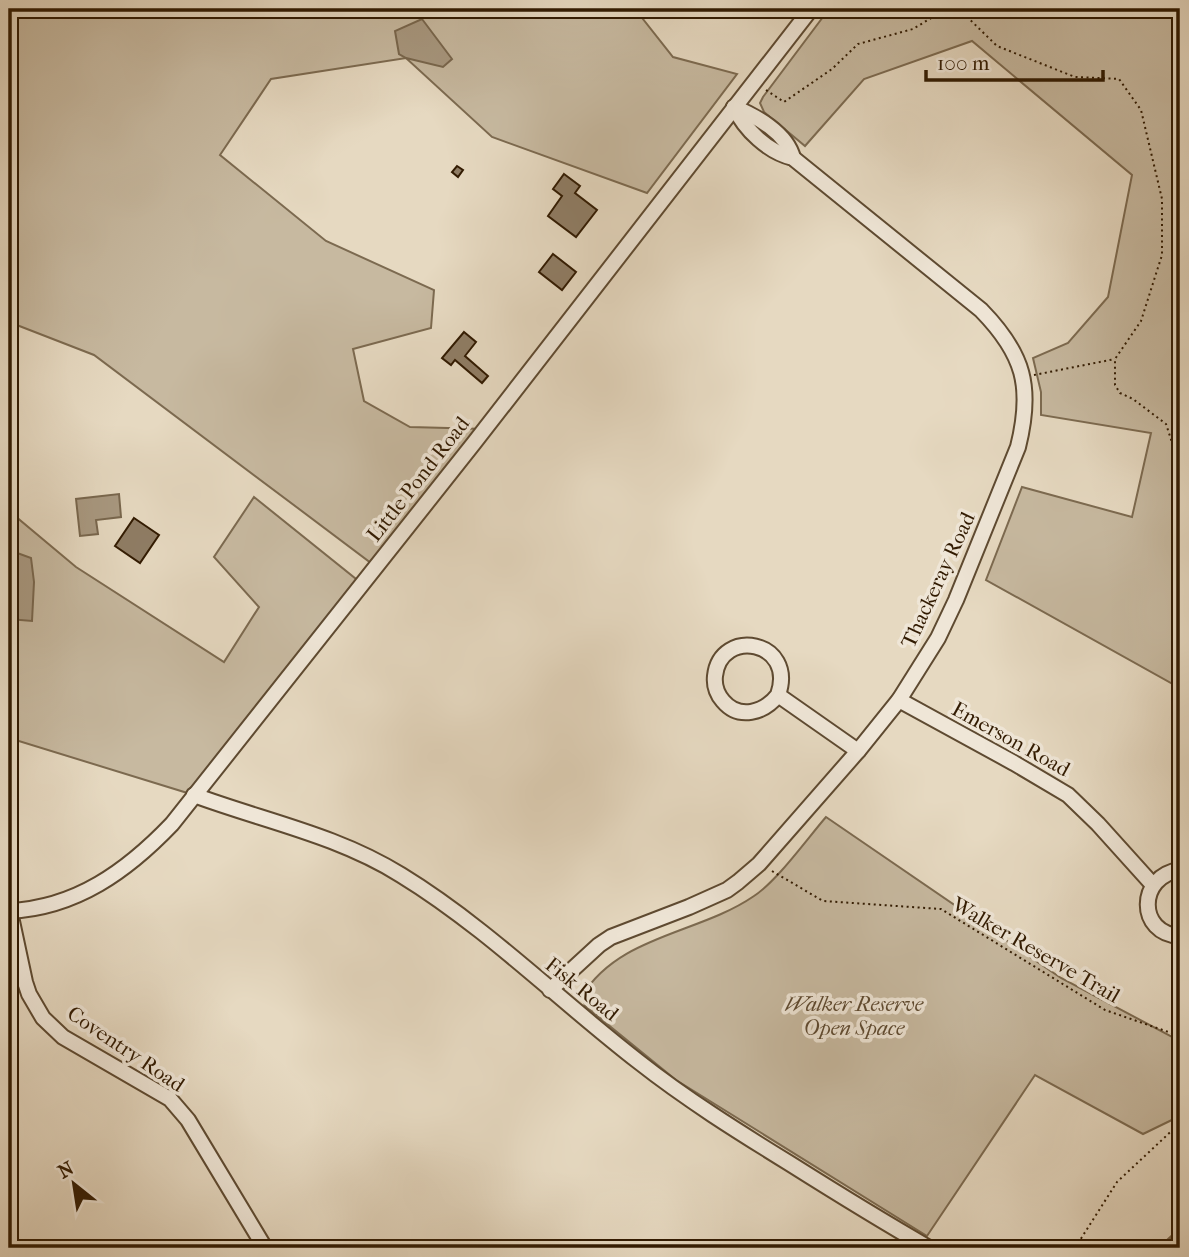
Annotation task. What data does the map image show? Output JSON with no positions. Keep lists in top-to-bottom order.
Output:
{
  "streets": {
    "street": [
      "Little Pond Road",
      "Thackeray Road",
      "Emerson Road",
      "Fisk Road",
      "Coventry Road"
    ],
    "path": ["Walker Reserve Trail"]
  },
  "crossings": [
    ["Little Pond Road", "Thackeray Road"],
    ["Little Pond Road", "Fisk Road"],
    ["Little Pond Road", "Coventry Road"],
    ["Thackeray Road", "Emerson Road"],
    ["Thackeray Road", "Walker Reserve Trail"],
    ["Thackeray Road", "Fisk Road"]
  ],
  "parks": ["Walker Reserve Open Space"],
  "scale_bar": "100 m",
  "north": "top left"
}
